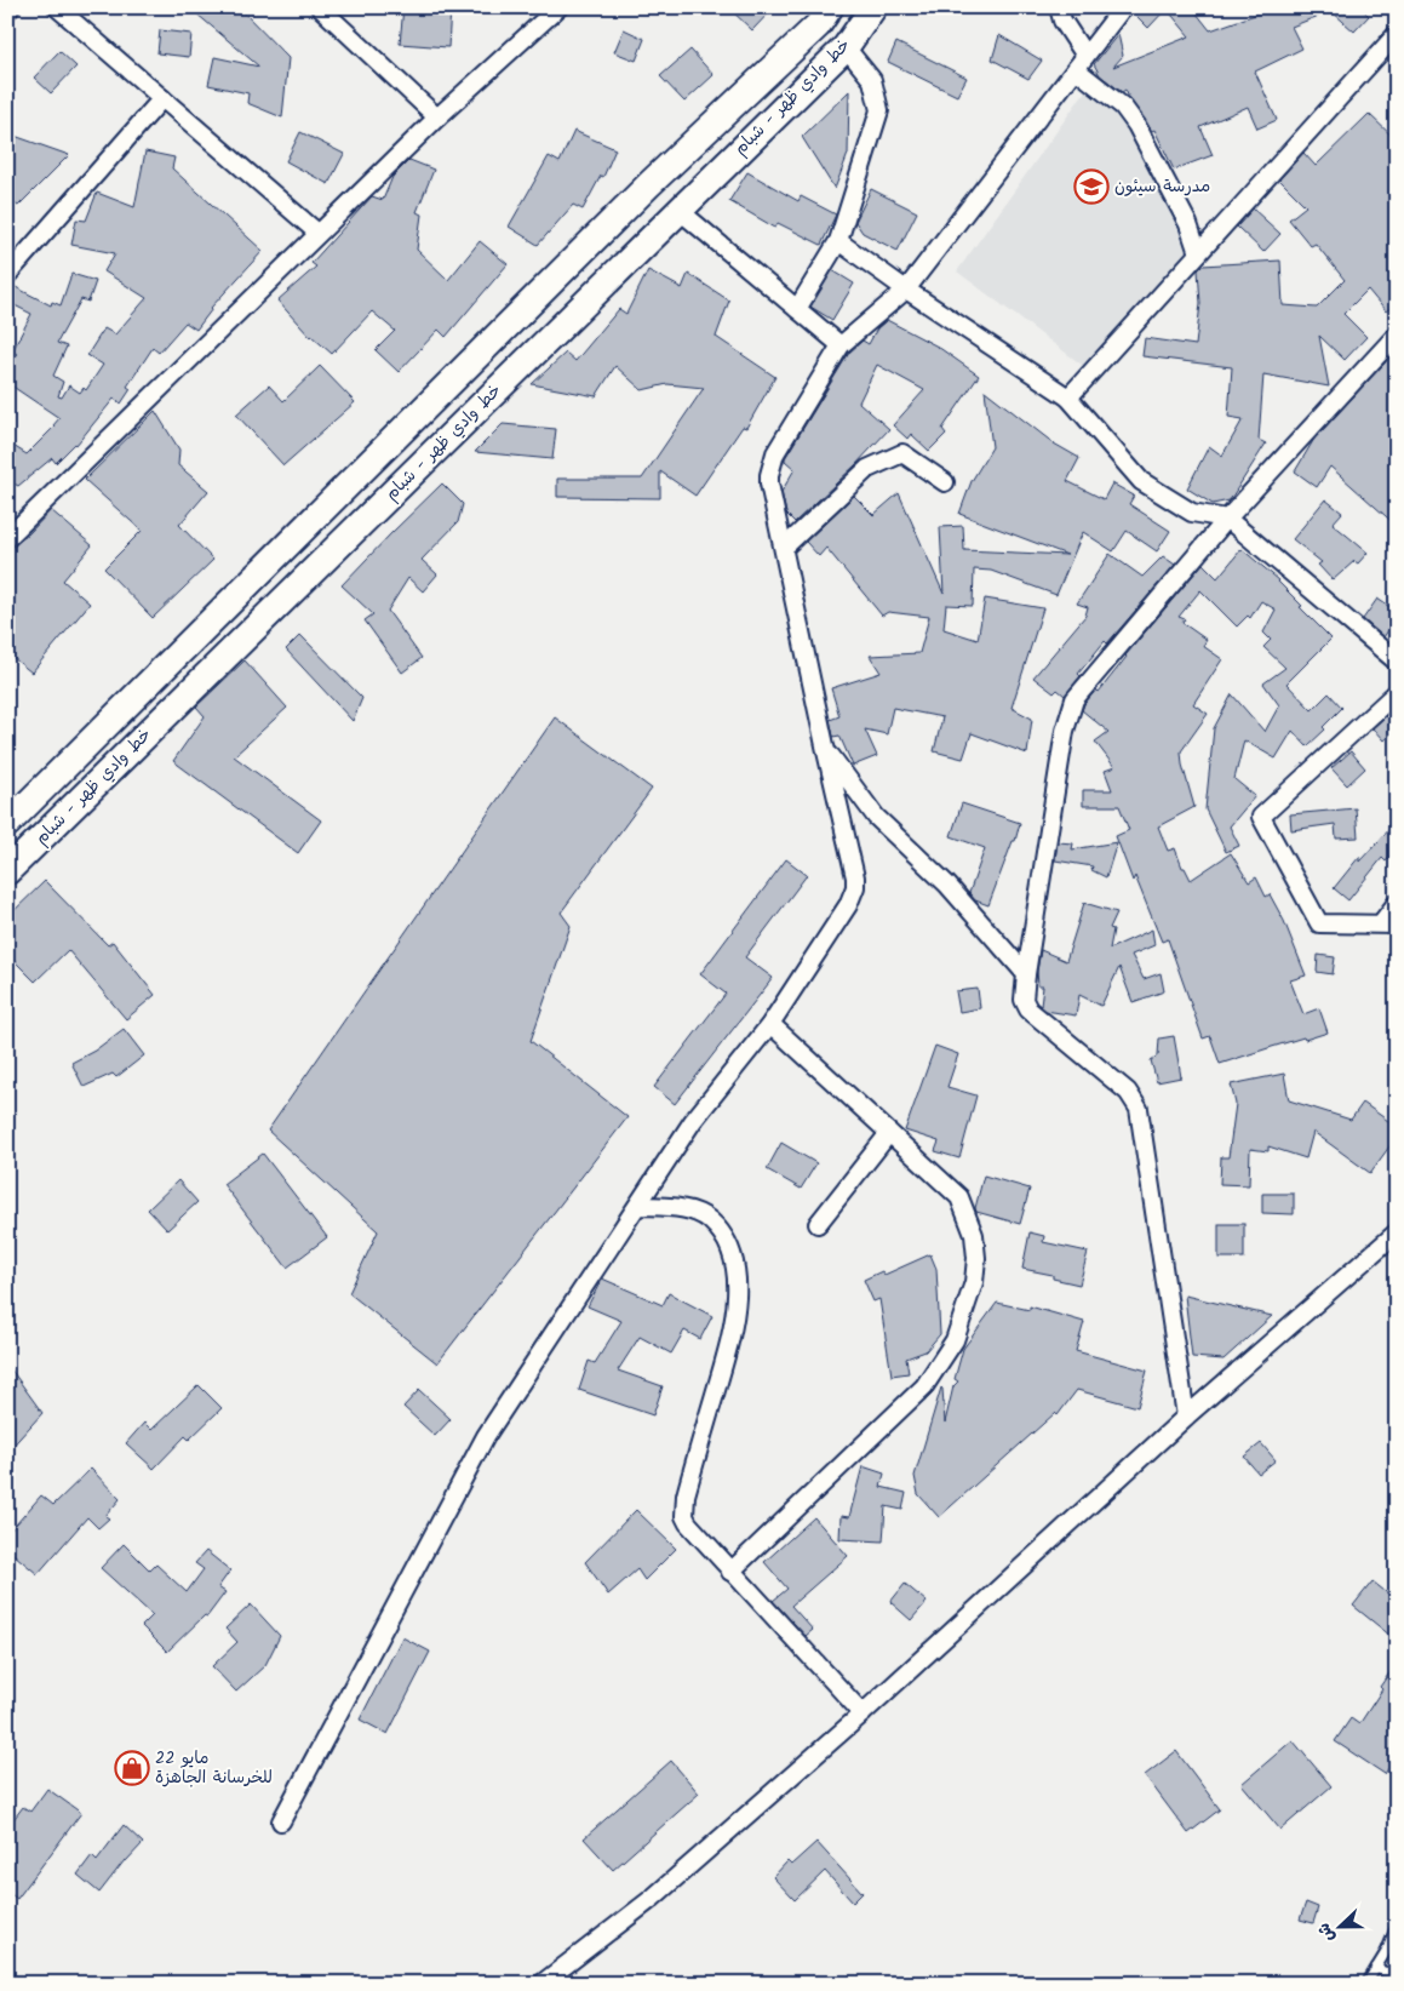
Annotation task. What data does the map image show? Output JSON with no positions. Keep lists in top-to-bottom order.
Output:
{
  "streets": {
    "main road": ["خط وادي ظهر - شبام"]
  },
  "places": {
    "school or university": ["مدرسة سيئون"],
    "shop": ["22 مايو للخرسانة الجاهزة"]
  },
  "north": "left"
}
